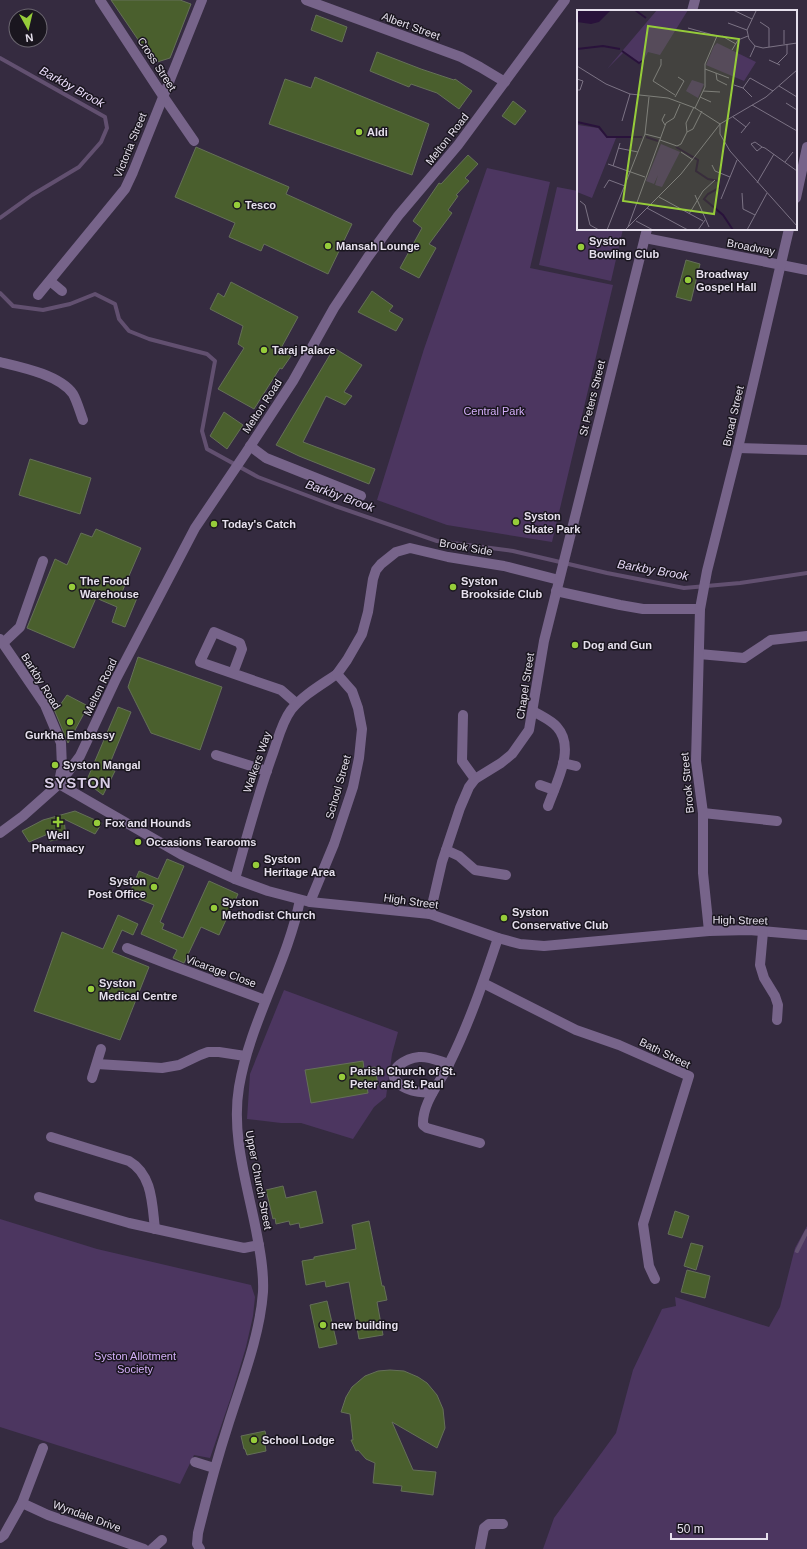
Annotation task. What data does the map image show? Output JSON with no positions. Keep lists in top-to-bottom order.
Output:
{
  "streets": {
    "street": [
      "Albert Street",
      "Cross Street",
      "Melton Road",
      "Victoria Street",
      "Broadway",
      "St Peters Street",
      "Broad Street",
      "Brook Side",
      "Barkby Road",
      "Chapel Street",
      "Walkers Way",
      "Brook Street",
      "School Street",
      "High Street",
      "Vicarage Close",
      "Bath Street",
      "Upper Church Street",
      "Wyndale Drive"
    ]
  },
  "crossings": [
    ["Albert Street", "Melton Road"],
    ["Cross Street", "Victoria Street"],
    ["Melton Road", "Barkby Road"],
    ["Melton Road", "High Street"],
    ["Broadway", "St Peters Street"],
    ["Broadway", "Broad Street"],
    ["St Peters Street", "Brook Side"],
    ["St Peters Street", "Chapel Street"],
    ["Broad Street", "Brook Street"],
    ["Brook Side", "Chapel Street"],
    ["Brook Side", "Walkers Way"],
    ["Brook Side", "School Street"],
    ["Barkby Road", "High Street"],
    ["Chapel Street", "High Street"],
    ["Walkers Way", "School Street"],
    ["Walkers Way", "High Street"],
    ["Brook Street", "High Street"],
    ["School Street", "High Street"],
    ["School Street", "Upper Church Street"],
    ["High Street", "Upper Church Street"],
    ["Vicarage Close", "Upper Church Street"]
  ],
  "districts": ["SYSTON"],
  "water": ["Barkby Brook"],
  "parks": ["Central Park", "Syston Allotment Society"],
  "places": {
    "other": [
      "Aldi",
      "Tesco",
      "Mansah Lounge",
      "Syston Bowling Club",
      "Broadway Gospel Hall",
      "Taraj Palace",
      "Syston Skate Park",
      "Today's Catch",
      "The Food Warehouse",
      "Syston Brookside Club",
      "Dog and Gun",
      "Gurkha Embassy",
      "Syston Mangal",
      "Fox and Hounds",
      "Occasions Tearooms",
      "Syston Heritage Area",
      "Syston Post Office",
      "Syston Methodist Church",
      "Syston Conservative Club",
      "Syston Medical Centre",
      "Parish Church of St. Peter and St. Paul",
      "new building",
      "School Lodge"
    ],
    "health": ["Well Pharmacy"]
  },
  "scale_bar": "50 m",
  "north": "bottom"
}
